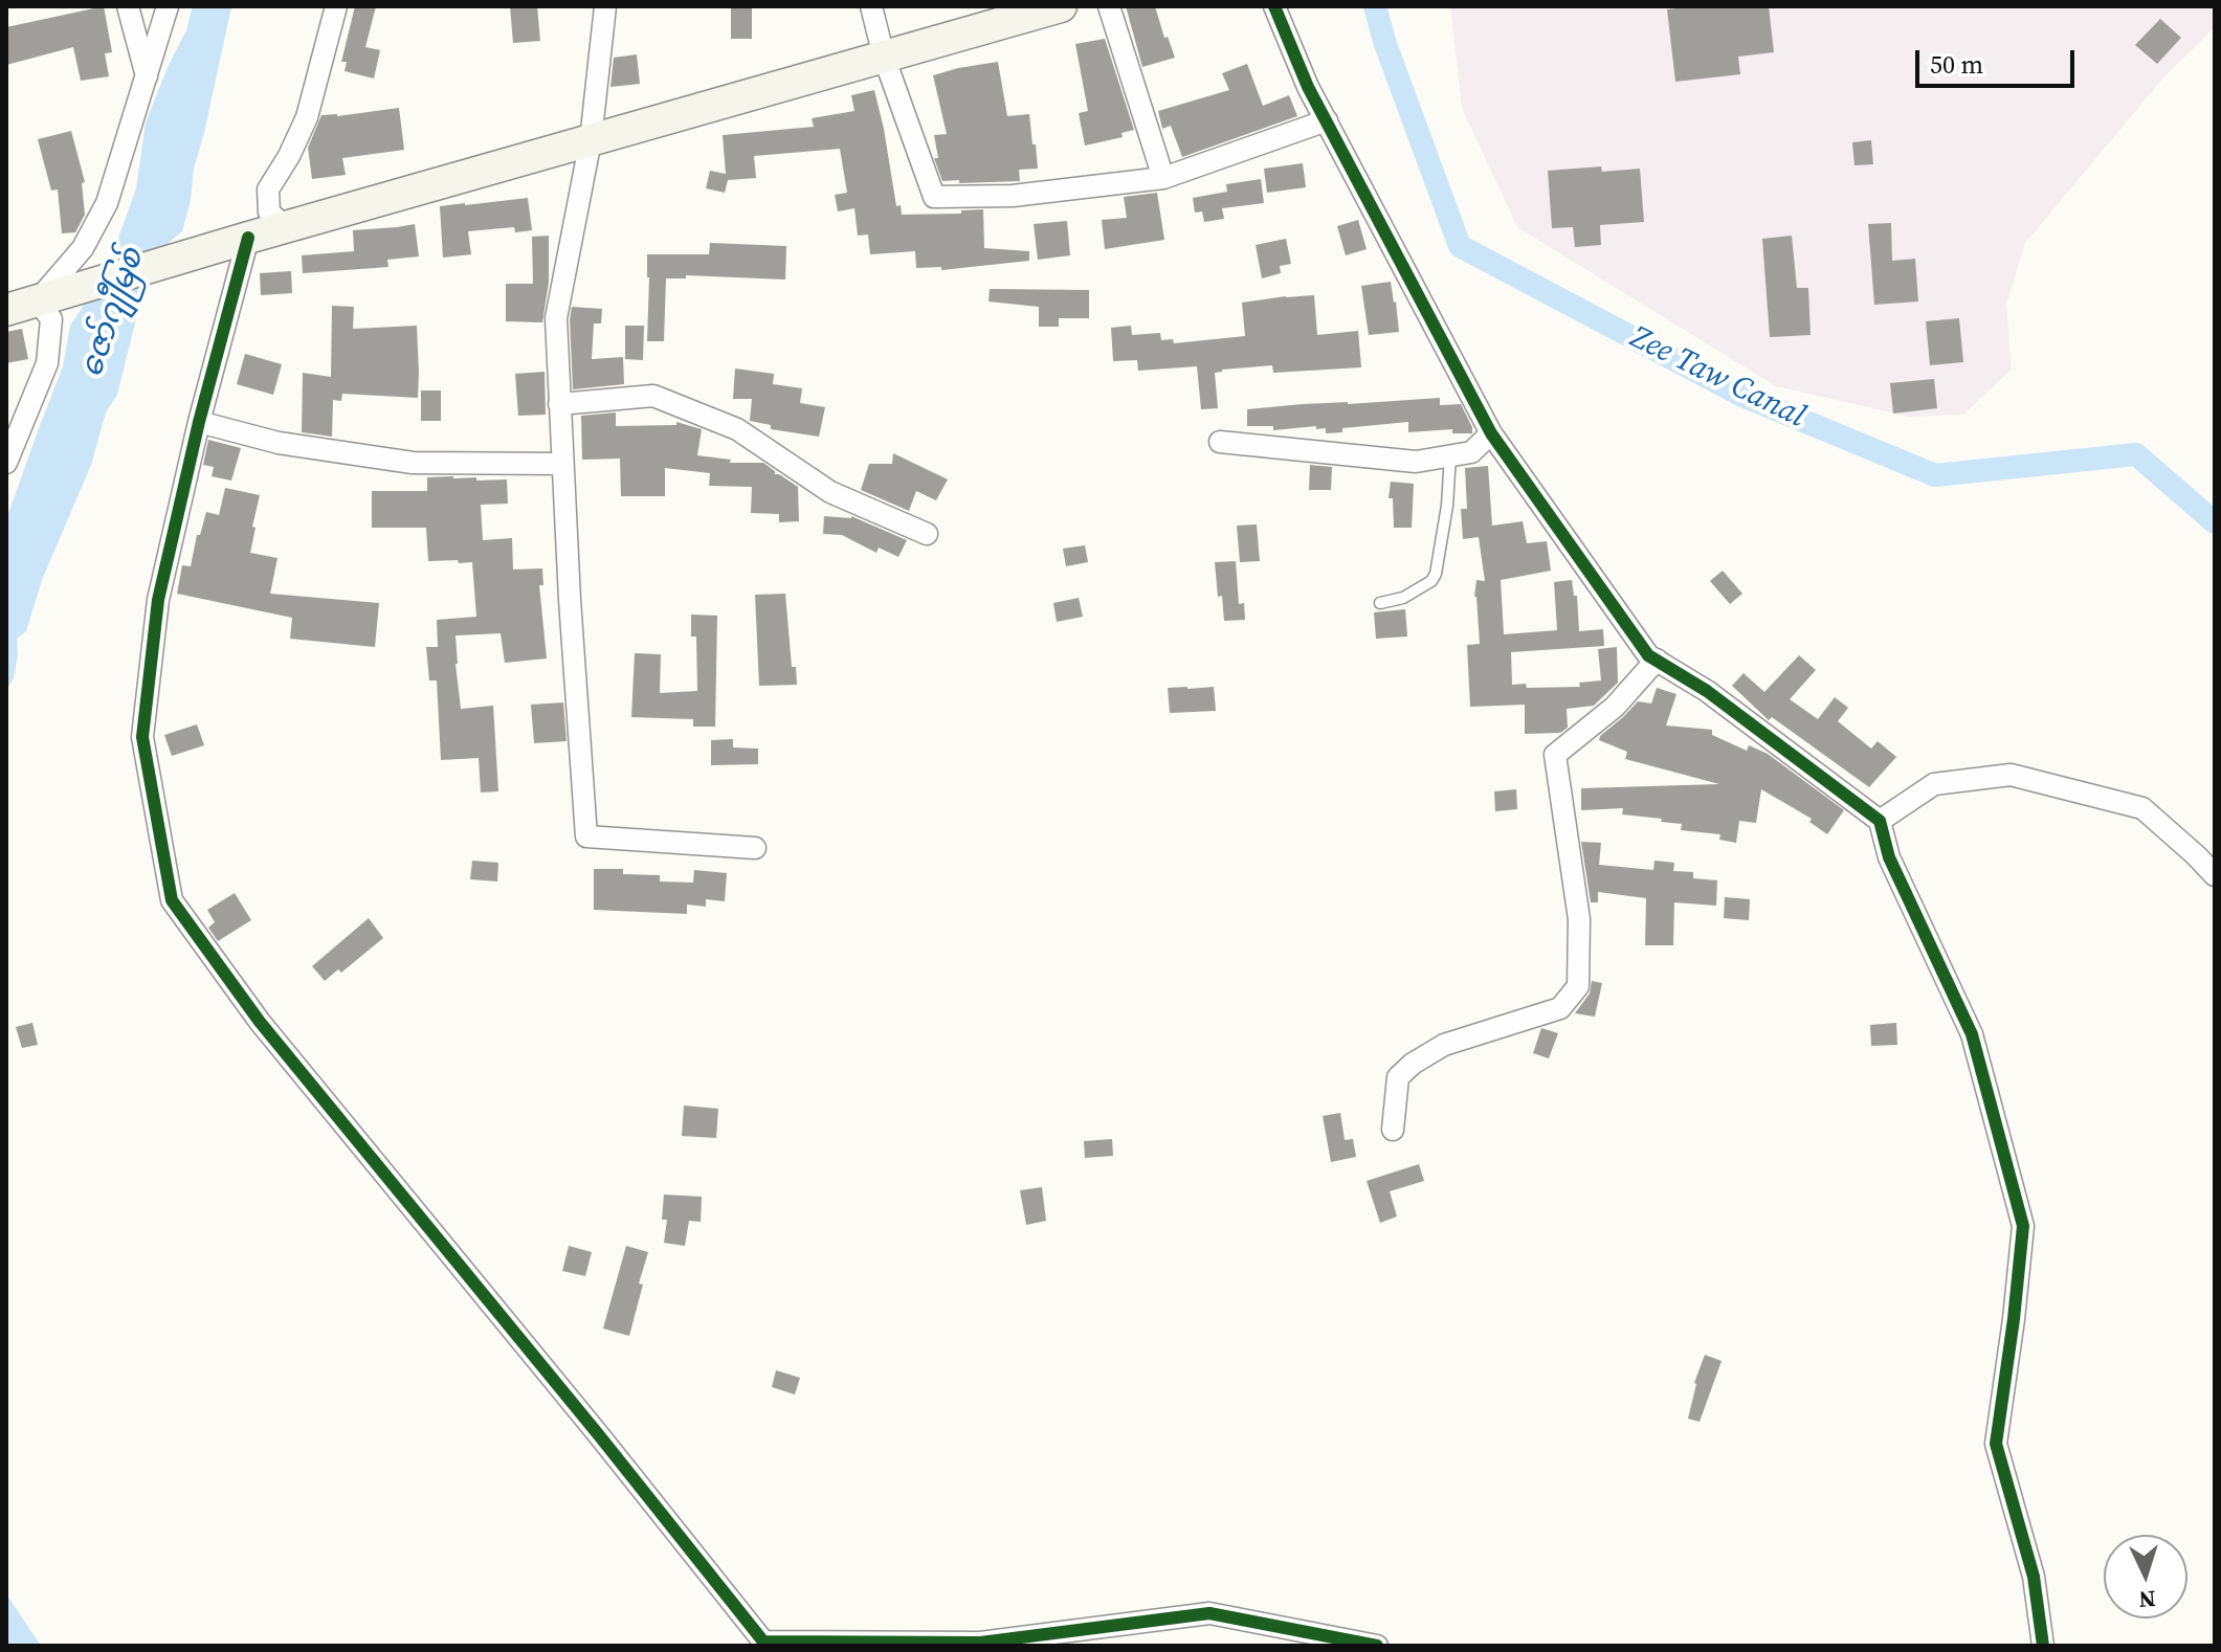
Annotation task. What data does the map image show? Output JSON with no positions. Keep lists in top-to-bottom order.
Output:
{
  "water": ["ဇော်ဂျီမြစ်", "Zee Taw Canal"],
  "scale_bar": "50 m",
  "north": "bottom"
}
